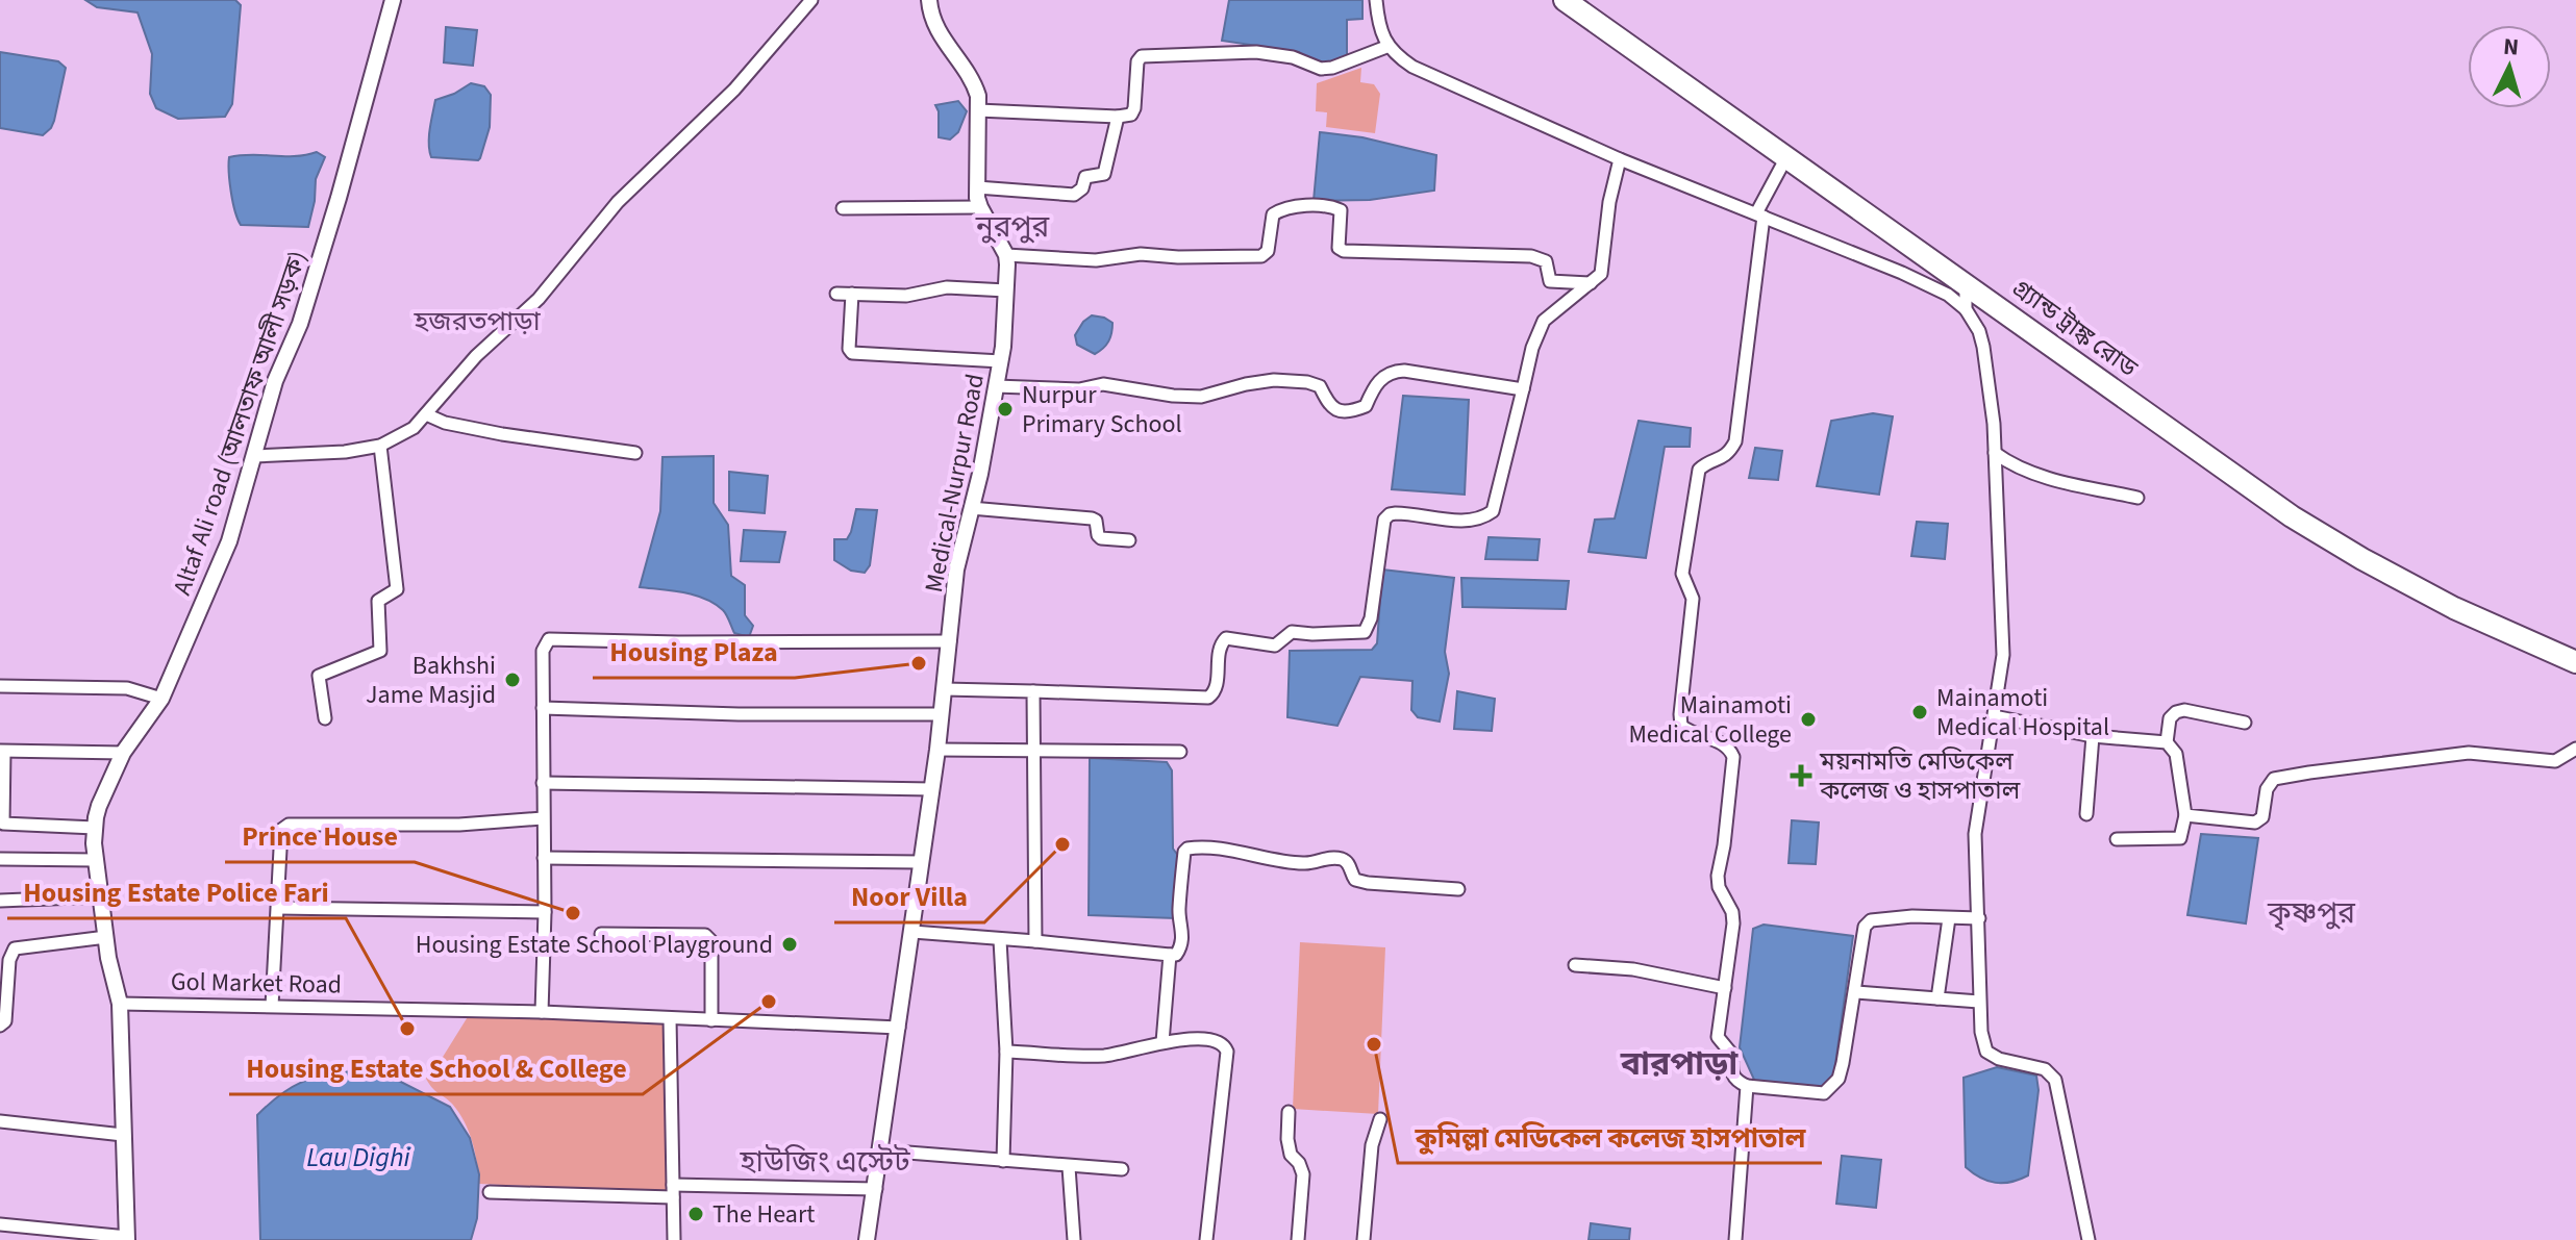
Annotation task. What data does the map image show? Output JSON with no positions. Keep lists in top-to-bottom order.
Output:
{
  "streets": {
    "highway": ["গ্র্যান্ড ট্রাঙ্ক রোড"],
    "main road": ["Altaf Ali road (আলতাফ আলী সড়ক)", "Medical-Nurpur Road"],
    "street": ["Gol Market Road"]
  },
  "crossings": [
    ["Altaf Ali road (আলতাফ আলী সড়ক)", "Gol Market Road"],
    ["Medical-Nurpur Road", "Gol Market Road"]
  ],
  "districts": [
    "নুরপুর",
    "হজরতপাড়া",
    "কৃষ্ণপুর",
    "বারপাড়া",
    "হাউজিং এস্টেট"
  ],
  "water": ["Lau Dighi"],
  "places": {
    "other": [
      "Nurpur Primary School",
      "Housing Plaza",
      "Bakhshi Jame Masjid",
      "Mainamoti Medical Hospital",
      "Mainamoti Medical College",
      "Noor Villa",
      "Prince House",
      "Housing Estate School Playground",
      "Housing Estate School & College",
      "Housing Estate Police Fari",
      "কুমিল্লা মেডিকেল কলেজ হাসপাতাল",
      "The Heart"
    ],
    "health": ["ময়নামতি মেডিকেল কলেজ ও হাসপাতাল"]
  },
  "north": "top"
}
